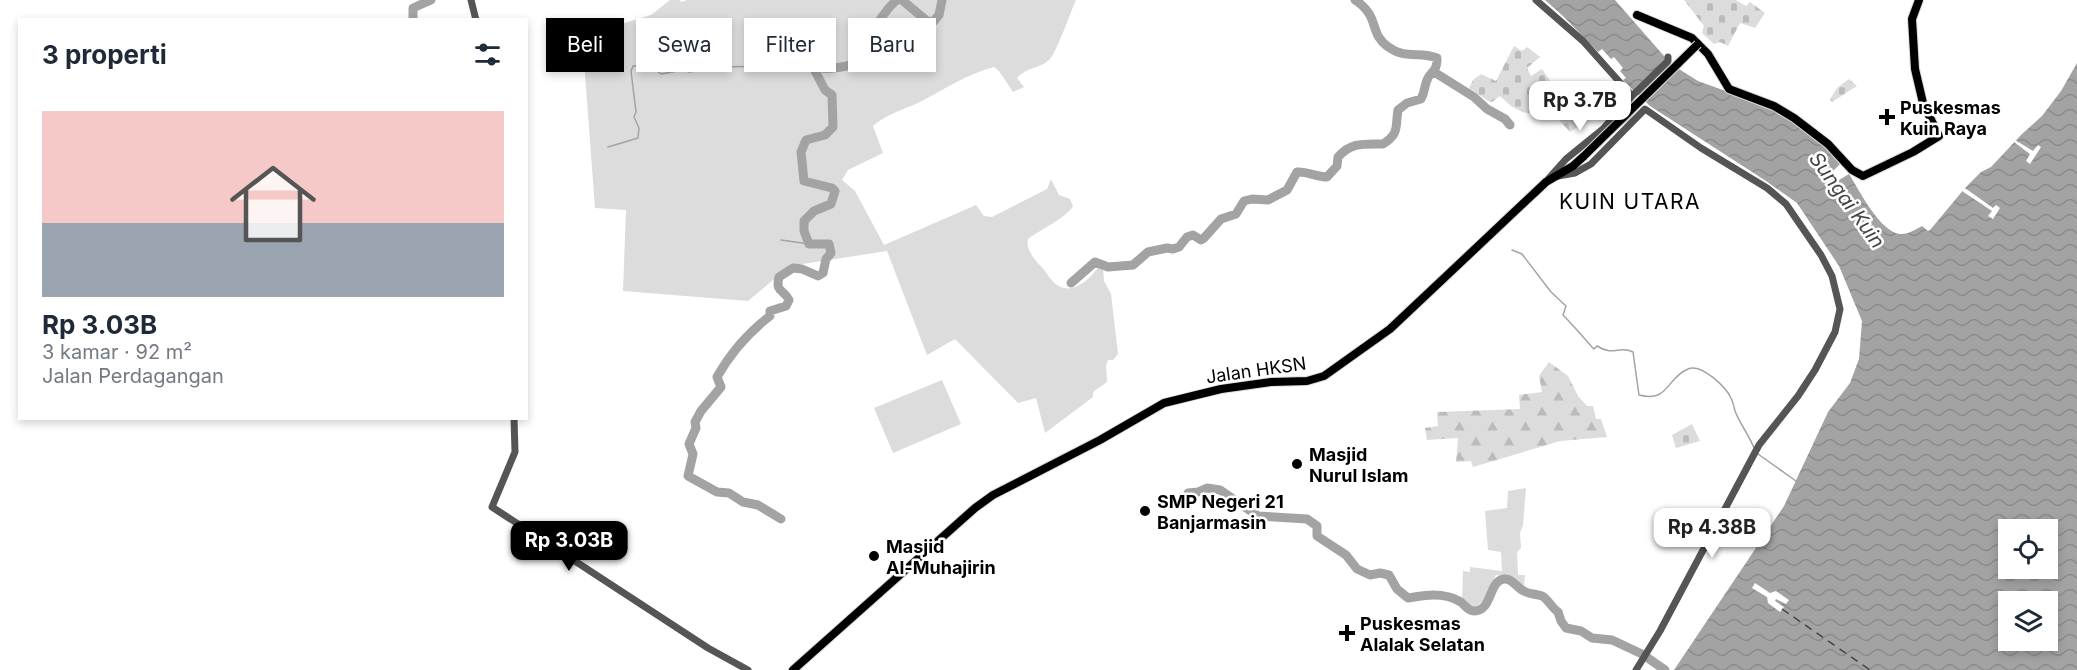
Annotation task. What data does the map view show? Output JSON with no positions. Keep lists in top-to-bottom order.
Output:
{
  "streets": {
    "main road": ["Jalan HKSN"]
  },
  "districts": ["KUIN UTARA"],
  "water": ["Sungai Kuin"],
  "places": {
    "health": ["Puskesmas Kuin Raya", "Puskesmas Alalak Selatan"],
    "other": ["Masjid Nurul Islam", "SMP Negeri 21 Banjarmasin", "Masjid Al-Muhajirin"]
  },
  "page": {
    "chip": [
      "Beli",
      "Sewa",
      "Filter",
      "Baru"
    ],
    "heading": "3 properti",
    "price": ["Rp 3.7B", "Rp 4.38B", "Rp 3.03B"],
    "list": [
      {
        "name": "Rp 3.03B",
        "note": "3 kamar · 92 m² · Jalan Perdagangan"
      }
    ]
  }
}
